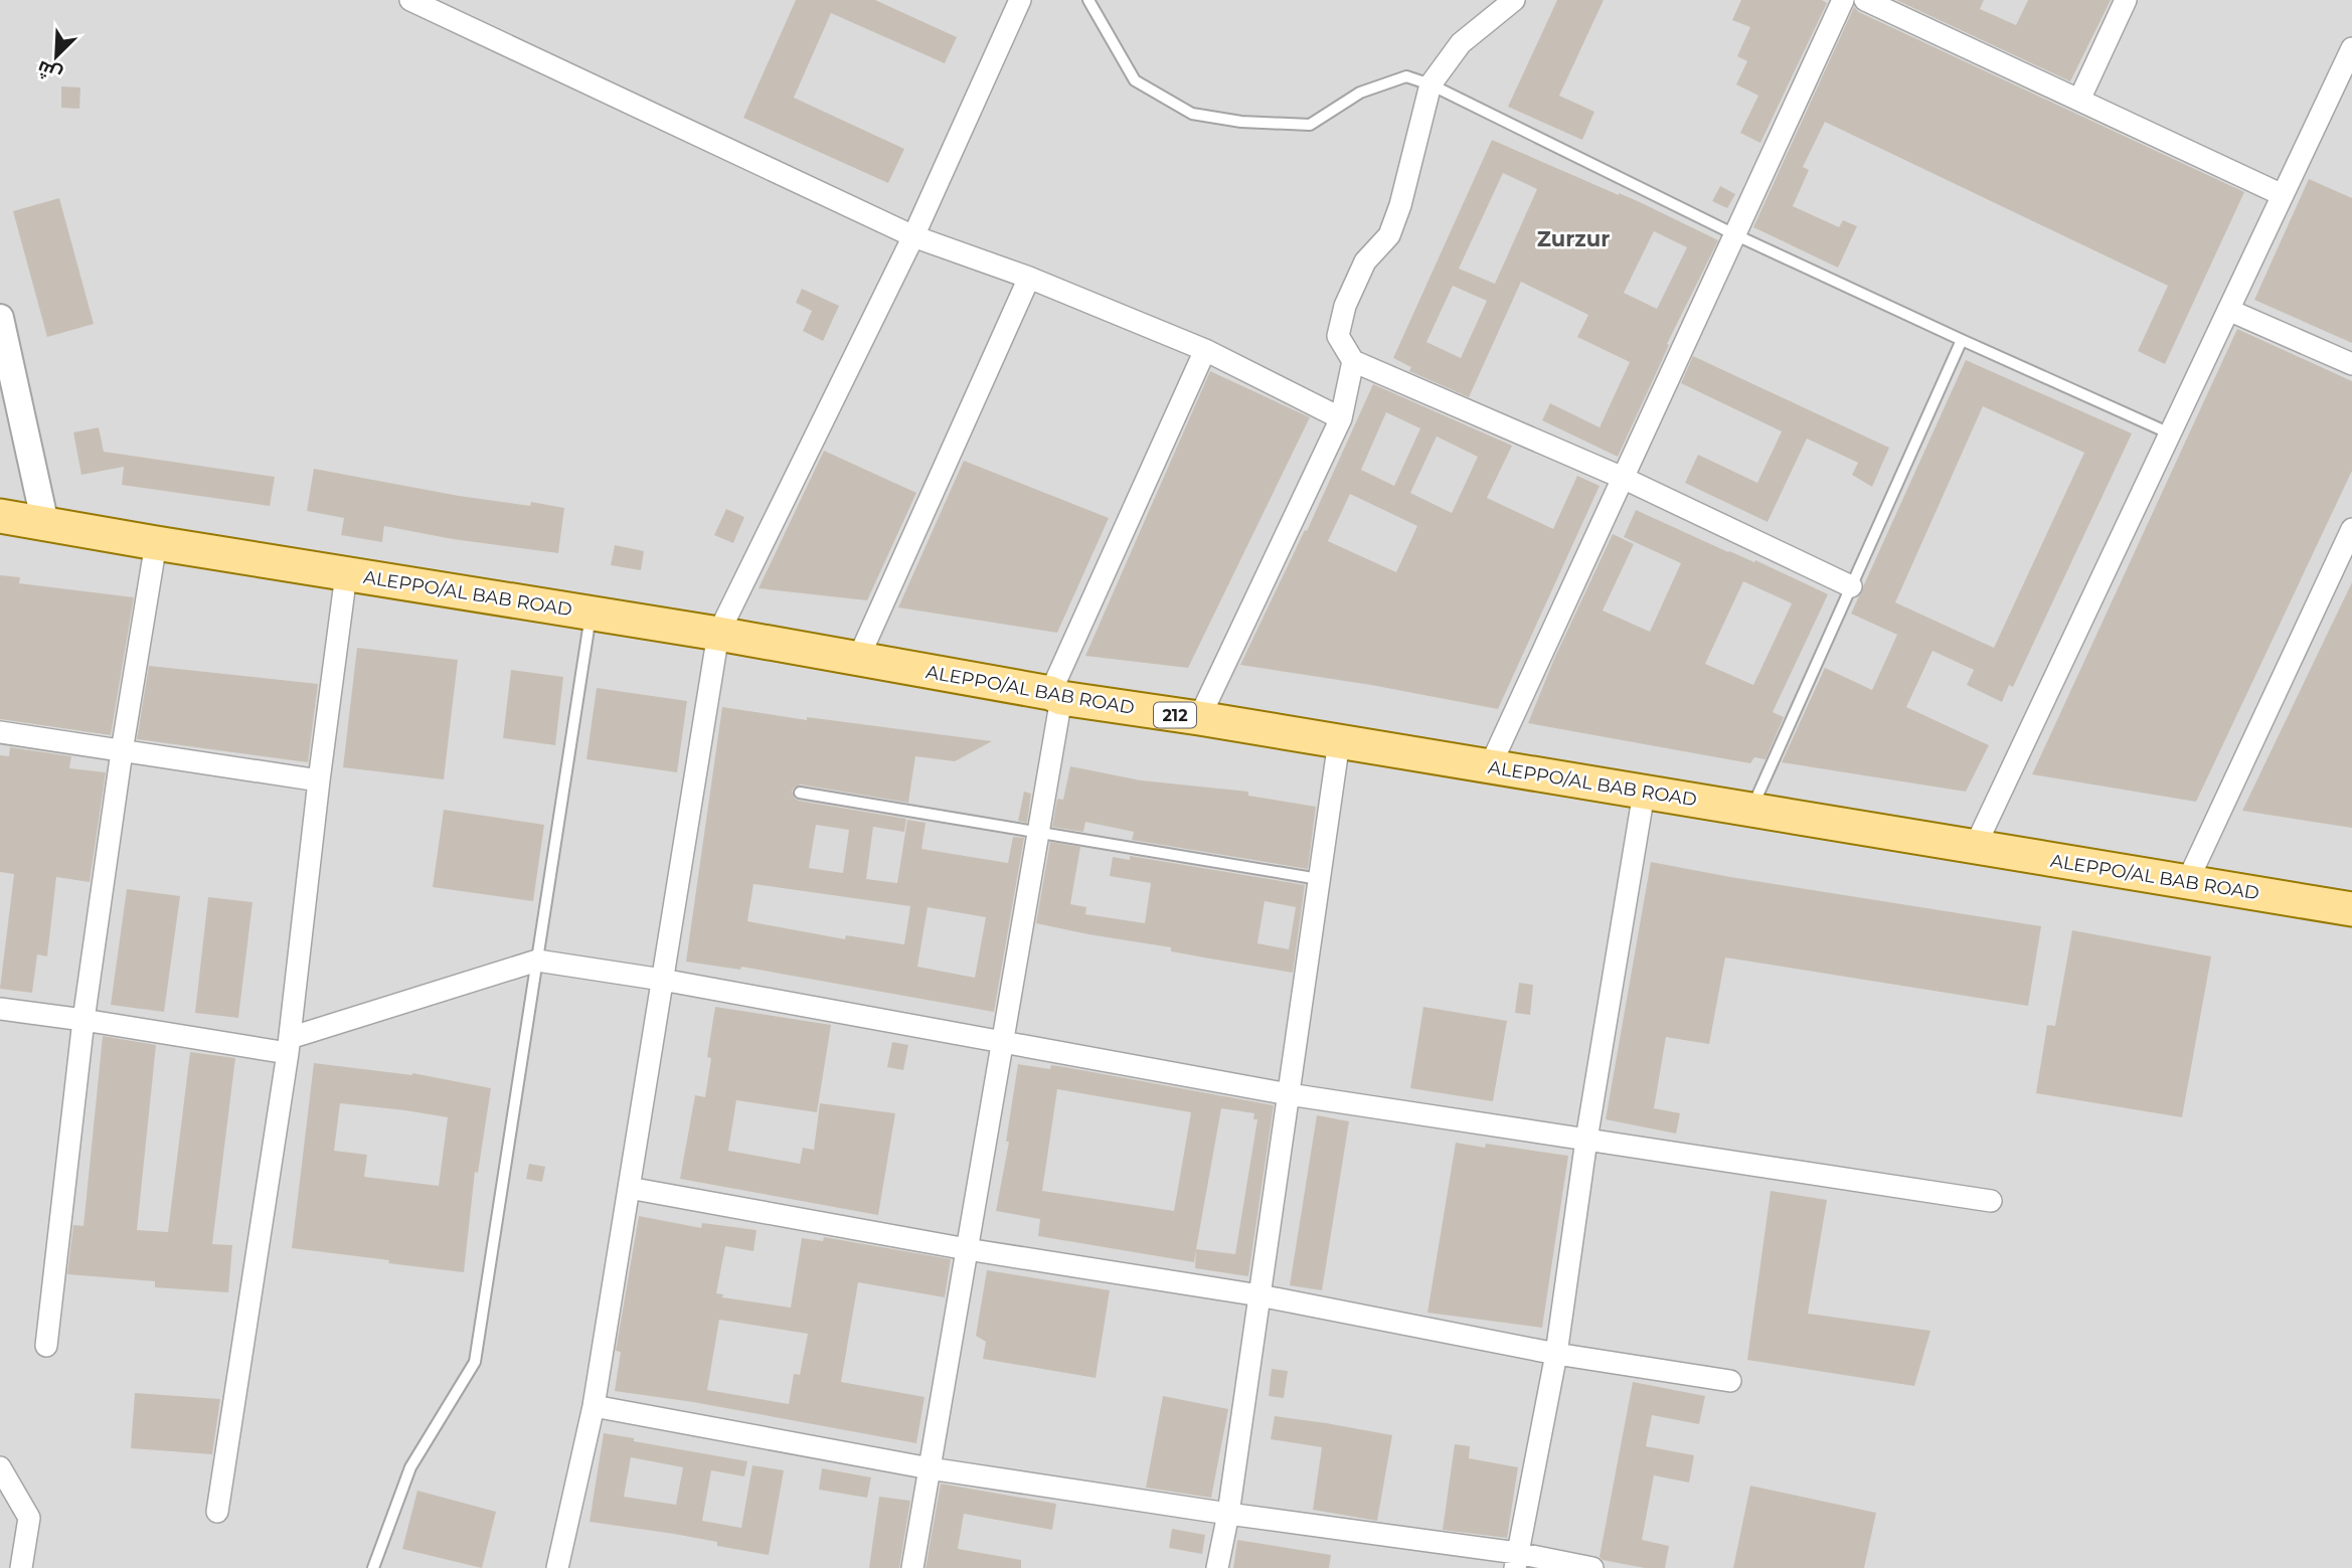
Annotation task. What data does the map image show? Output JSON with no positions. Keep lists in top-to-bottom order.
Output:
{
  "streets": {
    "main road": ["ALEPPO/AL BAB ROAD", "212"]
  },
  "districts": ["Zurzur"],
  "north": "bottom left"
}
